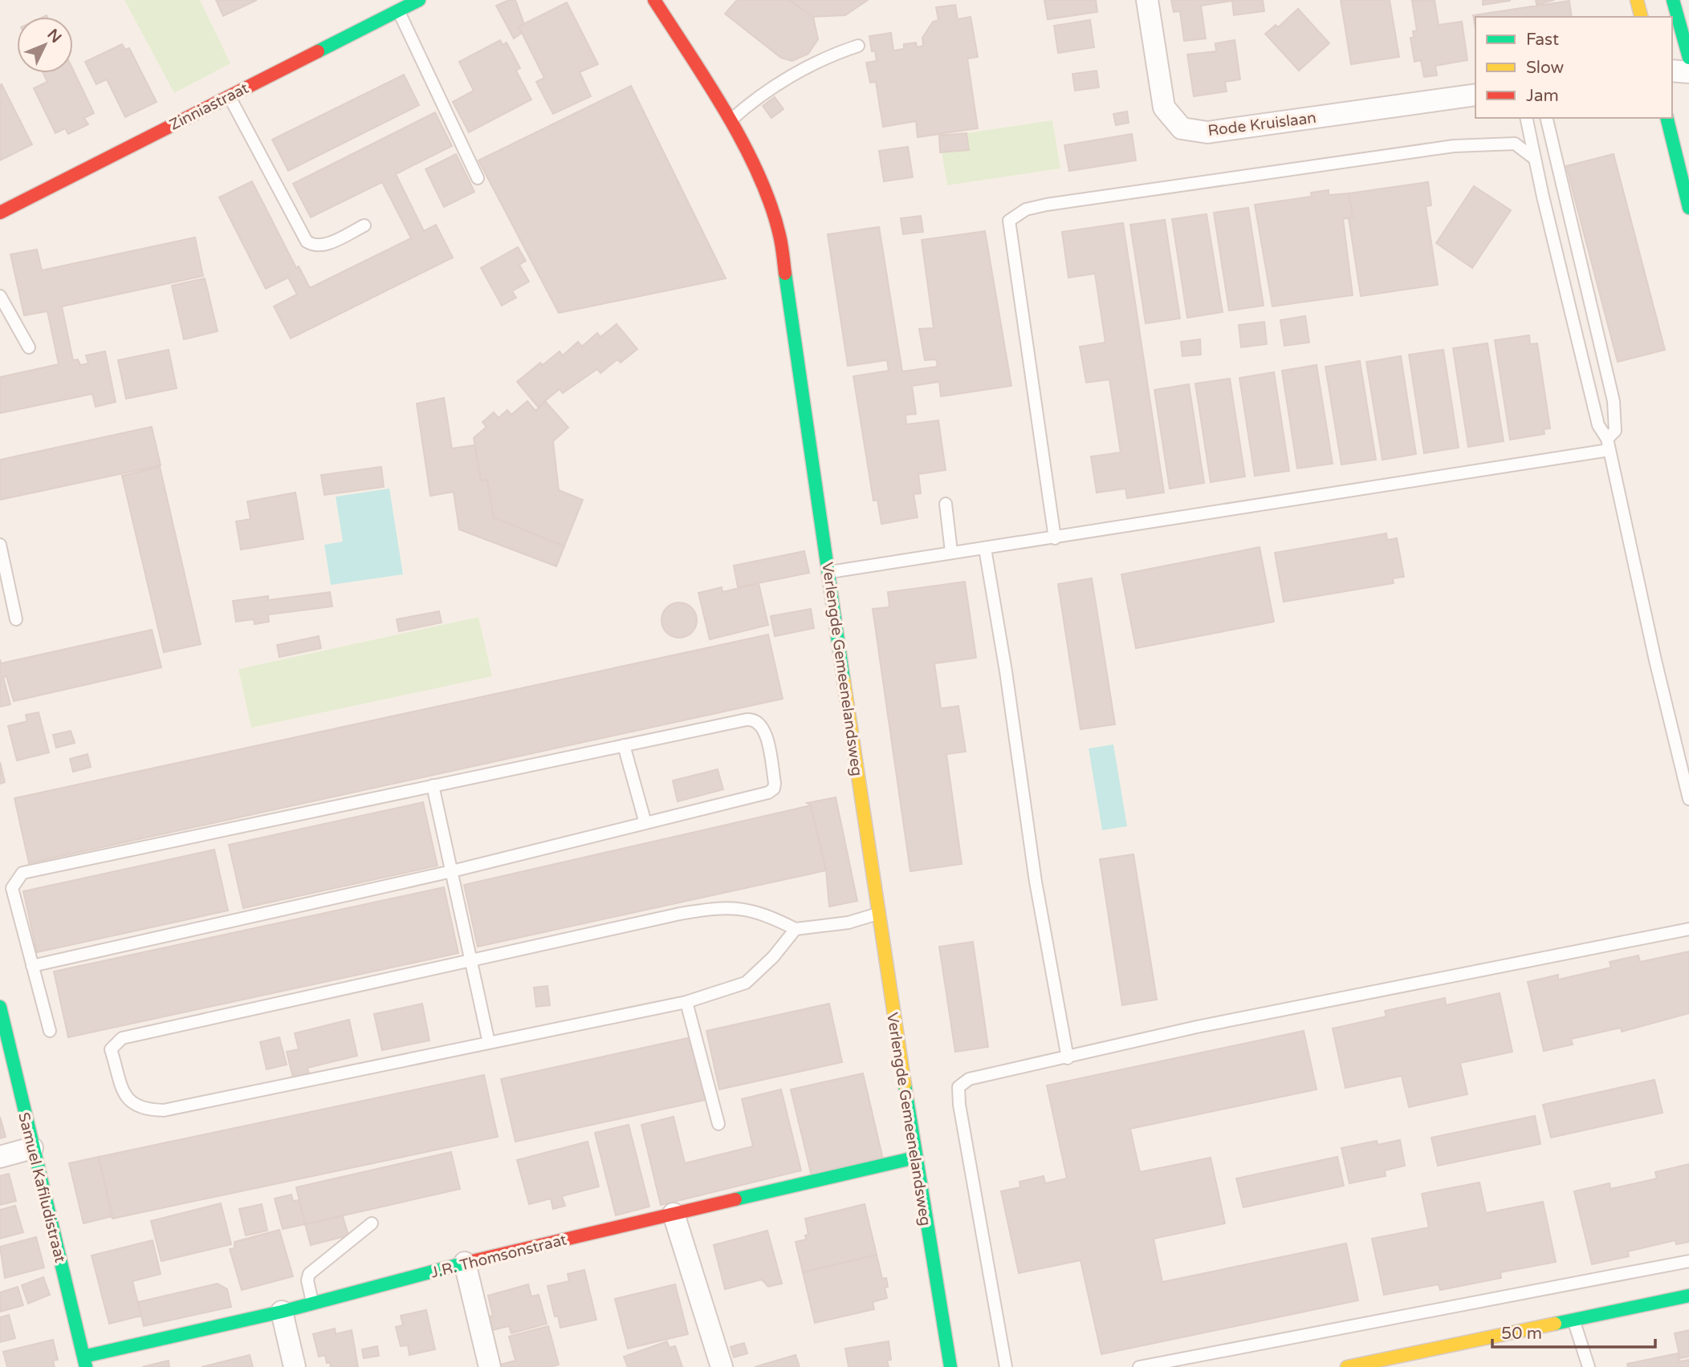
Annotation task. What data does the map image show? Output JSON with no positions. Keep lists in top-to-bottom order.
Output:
{
  "streets": {
    "street": [
      "Zinniastraat",
      "Rode Kruislaan",
      "Verlengde Gemeenelandsweg",
      "Samuel Kafiludistraat",
      "J.R. Thomsonstraat"
    ]
  },
  "crossings": [
    ["Verlengde Gemeenelandsweg", "J.R. Thomsonstraat"],
    ["Samuel Kafiludistraat", "J.R. Thomsonstraat"]
  ],
  "legend": ["Fast", "Slow", "Jam"],
  "scale_bar": "50 m",
  "north": "top right"
}
